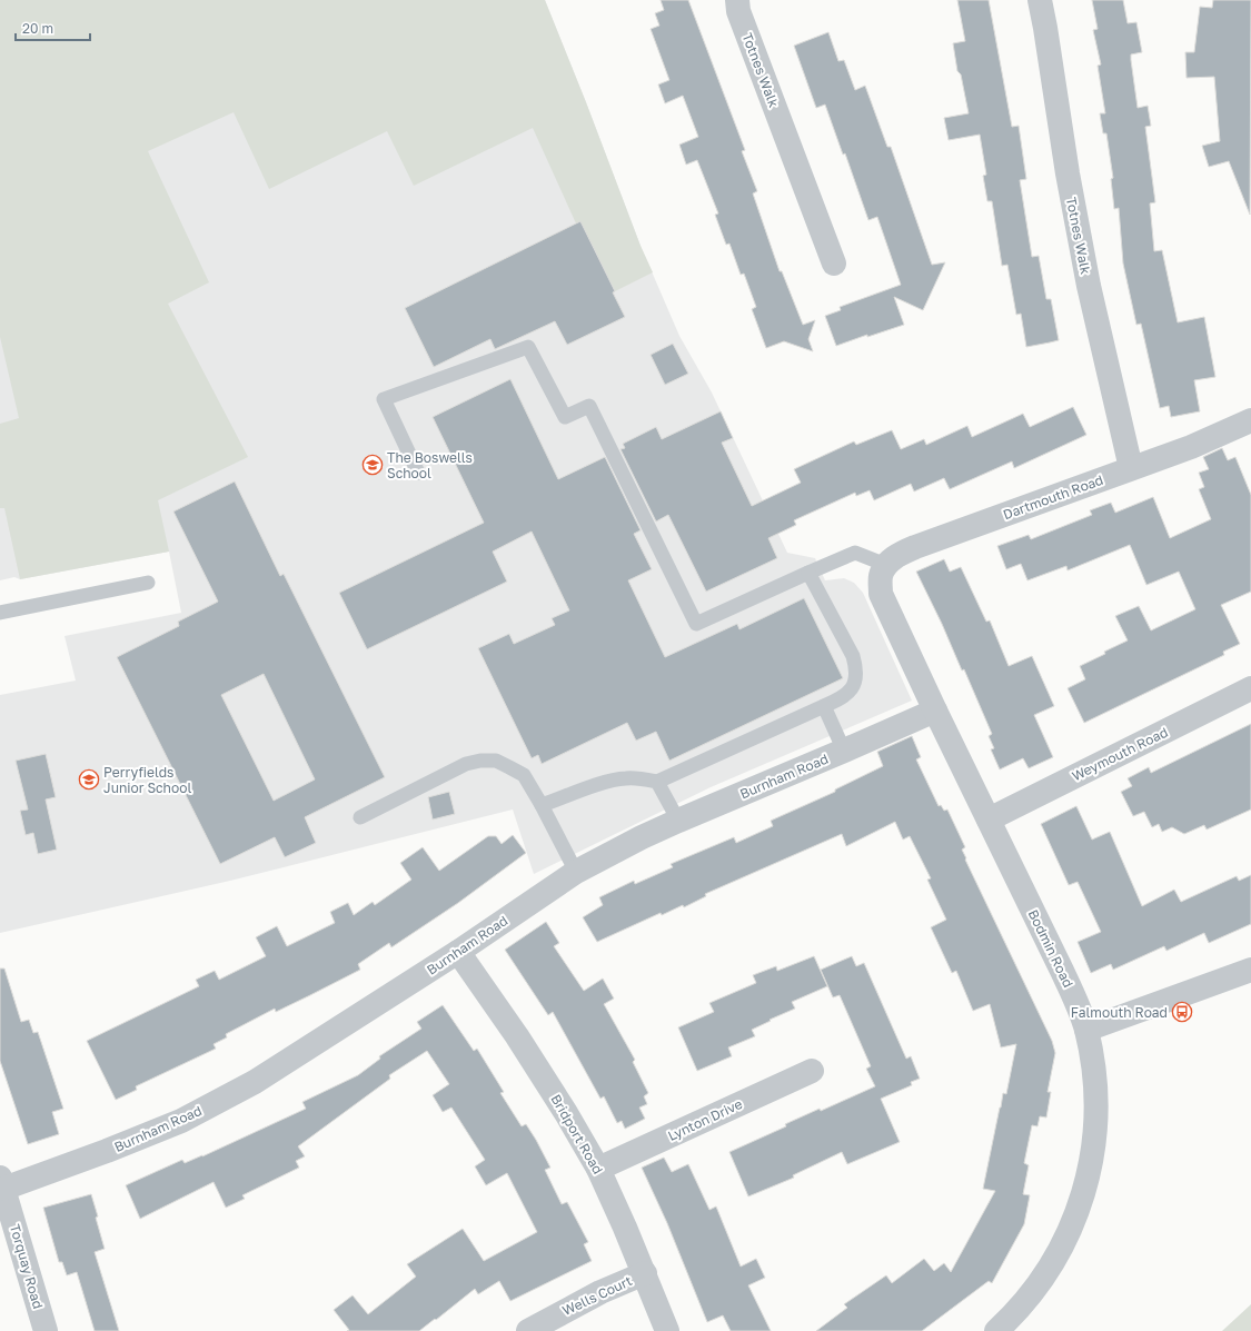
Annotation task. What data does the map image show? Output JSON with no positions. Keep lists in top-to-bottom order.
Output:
{
  "streets": {
    "street": [
      "Totnes Walk",
      "Dartmouth Road",
      "Weymouth Road",
      "Burnham Road",
      "Bodmin Road",
      "Lynton Drive",
      "Bridport Road",
      "Torquay Road",
      "Wells Court"
    ]
  },
  "crossings": [
    ["Totnes Walk", "Dartmouth Road"],
    ["Dartmouth Road", "Bodmin Road"],
    ["Weymouth Road", "Bodmin Road"],
    ["Burnham Road", "Bodmin Road"],
    ["Burnham Road", "Bridport Road"],
    ["Burnham Road", "Torquay Road"],
    ["Lynton Drive", "Bridport Road"],
    ["Bridport Road", "Wells Court"]
  ],
  "places": {
    "school or university": ["The Boswells School", "Perryfields Junior School"],
    "bus stop": ["Falmouth Road"]
  },
  "scale_bar": "20 m"
}
